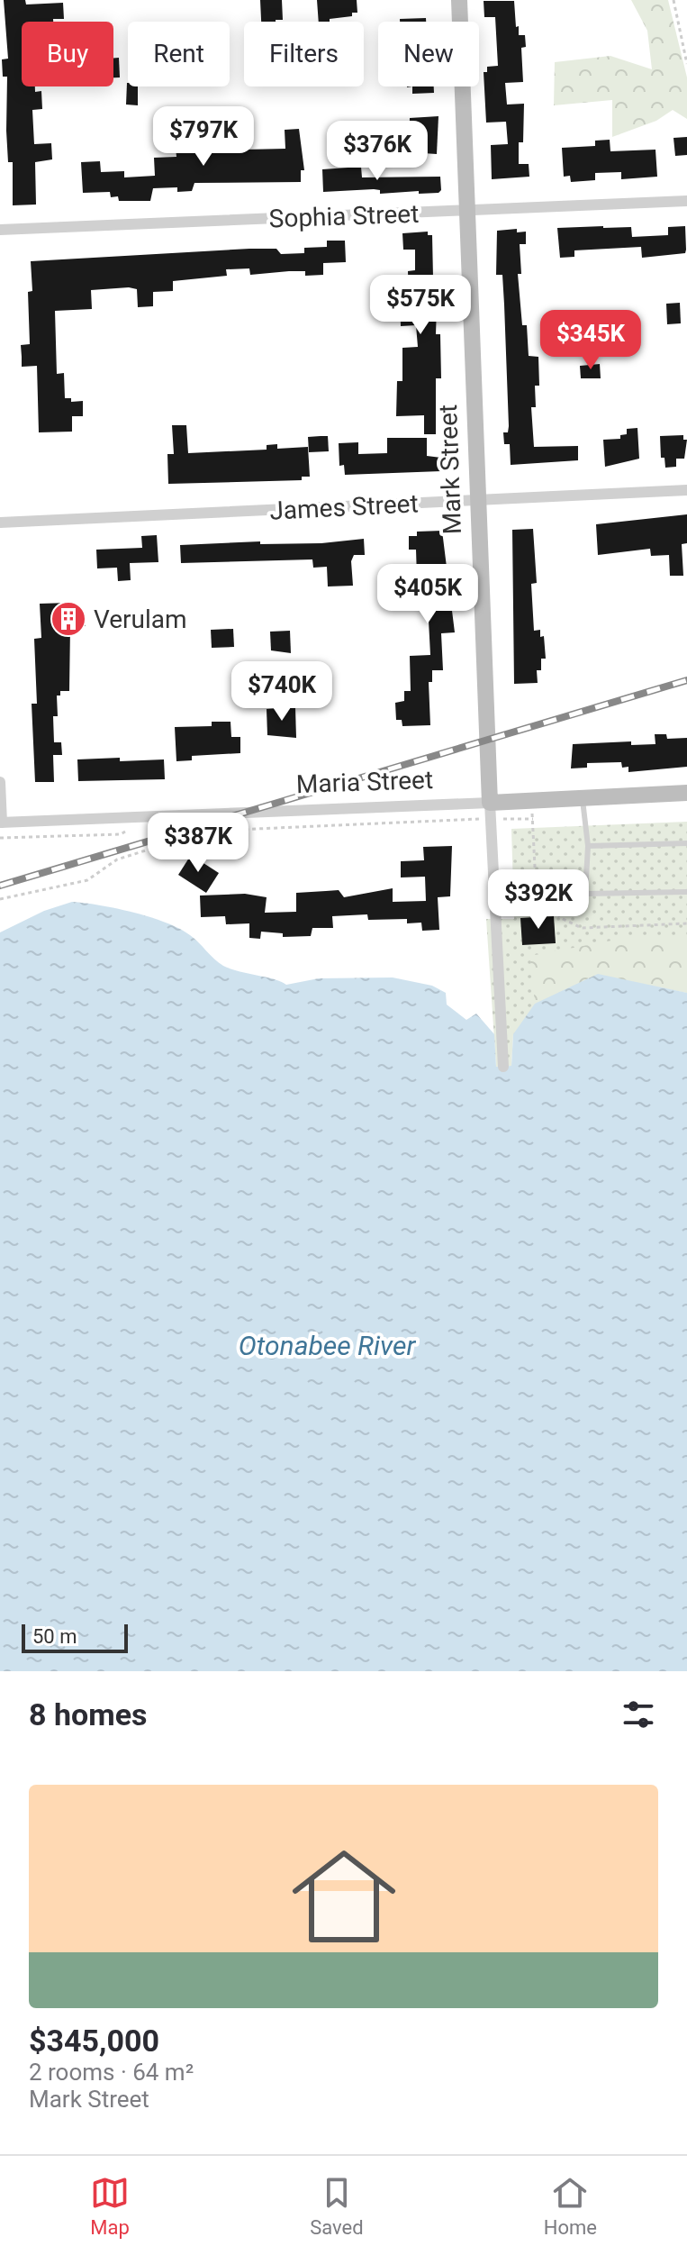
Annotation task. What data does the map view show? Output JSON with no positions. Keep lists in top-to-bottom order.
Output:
{
  "streets": {
    "street": [
      "Sophia Street",
      "Mark Street",
      "James Street",
      "Maria Street"
    ]
  },
  "crossings": [
    ["Sophia Street", "Mark Street"],
    ["Mark Street", "James Street"],
    ["Mark Street", "Maria Street"]
  ],
  "water": ["Otonabee River"],
  "places": {
    "building": ["Verulam"]
  },
  "scale_bar": "50 m",
  "page": {
    "chip": [
      "Buy",
      "Rent",
      "Filters",
      "New"
    ],
    "price": [
      "$797K",
      "$376K",
      "$575K",
      "$345K",
      "$405K",
      "$740K",
      "$387K",
      "$392K"
    ],
    "scale": "50 m",
    "heading": "8 homes",
    "list": [
      {
        "name": "$345,000",
        "note": "2 rooms · 64 m² · Mark Street"
      }
    ],
    "tabs": ["Map", "Saved", "Home"]
  }
}
